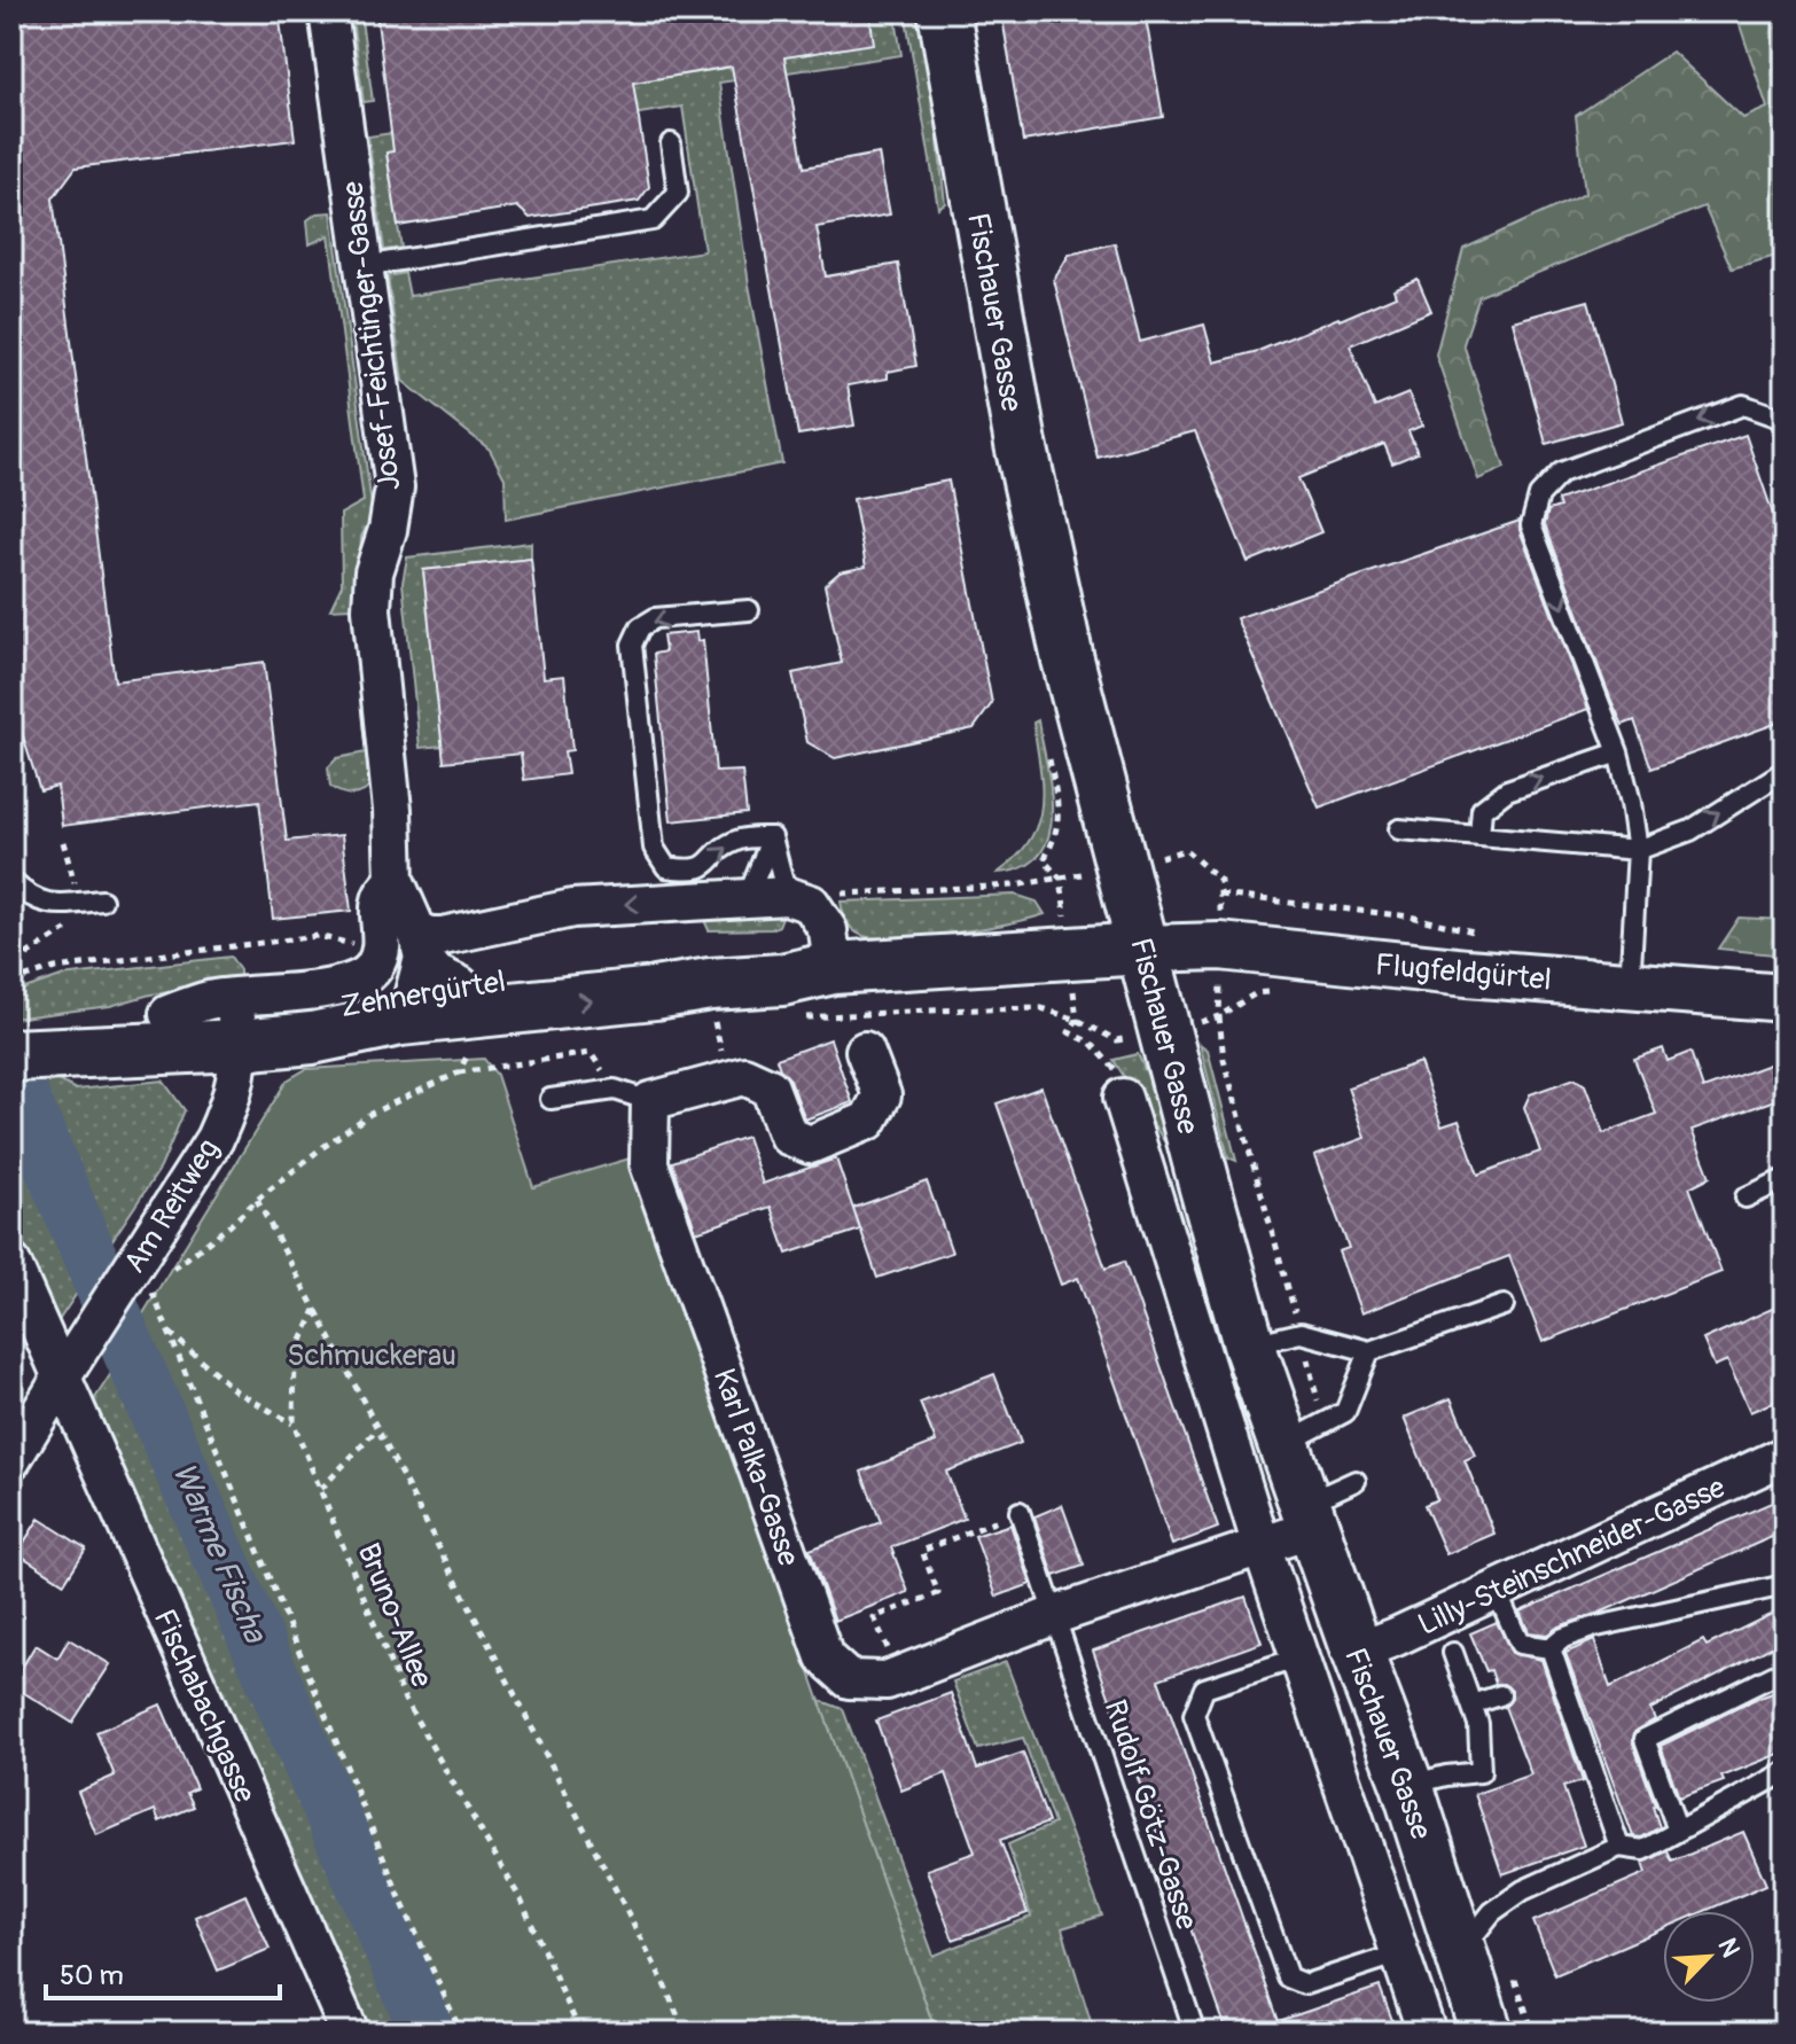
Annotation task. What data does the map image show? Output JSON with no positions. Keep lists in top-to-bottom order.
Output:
{
  "streets": {
    "main road": ["Fischauer Gasse", "Zehnergürtel"],
    "street": [
      "Josef-Feichtinger-Gasse",
      "Flugfeldgürtel",
      "Am Reitweg",
      "Karl Palka-Gasse",
      "Lilly-Steinschneider-Gasse",
      "Fischabachgasse"
    ],
    "lane": ["Rudolf Götz-Gasse"],
    "path": ["Bruno-Allee"]
  },
  "crossings": [
    ["Fischauer Gasse", "Flugfeldgürtel"],
    ["Fischauer Gasse", "Zehnergürtel"],
    ["Fischauer Gasse", "Karl Palka-Gasse"],
    ["Fischauer Gasse", "Lilly-Steinschneider-Gasse"],
    ["Josef-Feichtinger-Gasse", "Zehnergürtel"],
    ["Flugfeldgürtel", "Zehnergürtel"],
    ["Zehnergürtel", "Am Reitweg"],
    ["Am Reitweg", "Fischabachgasse"],
    ["Karl Palka-Gasse", "Rudolf Götz-Gasse"]
  ],
  "water": ["Warme Fischa"],
  "parks": ["Schmuckerau"],
  "scale_bar": "50 m",
  "north": "top right"
}
